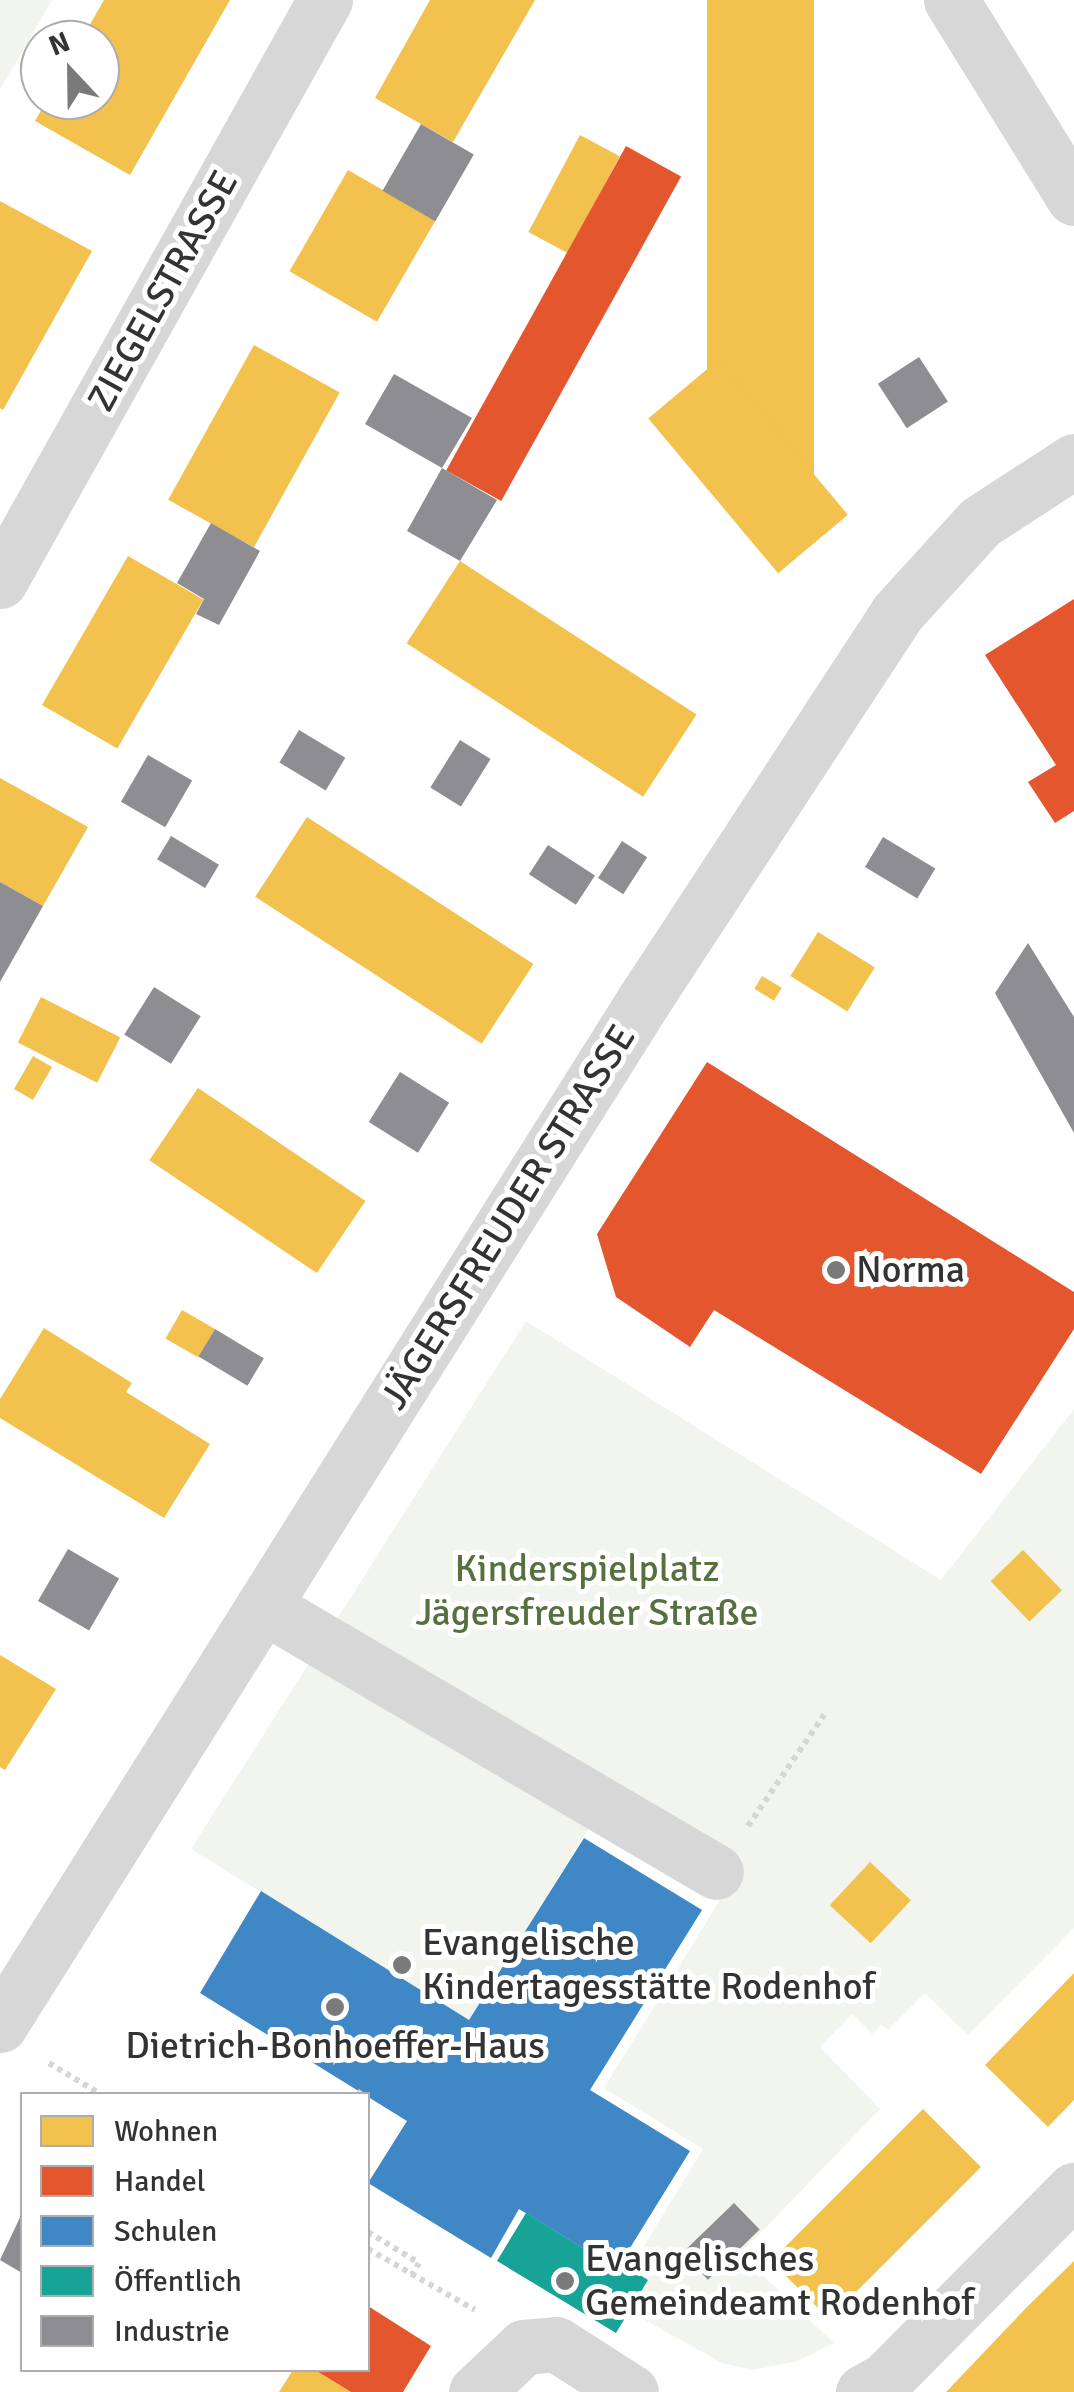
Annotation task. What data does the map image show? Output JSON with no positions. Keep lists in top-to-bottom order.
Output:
{
  "streets": {
    "street": ["ZIEGELSTRASSE", "JÄGERSFREUDER STRASSE"]
  },
  "parks": ["Kinderspielplatz Jägersfreuder Straße"],
  "places": [
    "Norma",
    "Evangelische Kindertagesstätte Rodenhof",
    "Dietrich-Bonhoeffer-Haus",
    "Evangelisches Gemeindeamt Rodenhof"
  ],
  "legend": [
    "Wohnen",
    "Handel",
    "Schulen",
    "Öffentlich",
    "Industrie"
  ],
  "north": "top"
}
